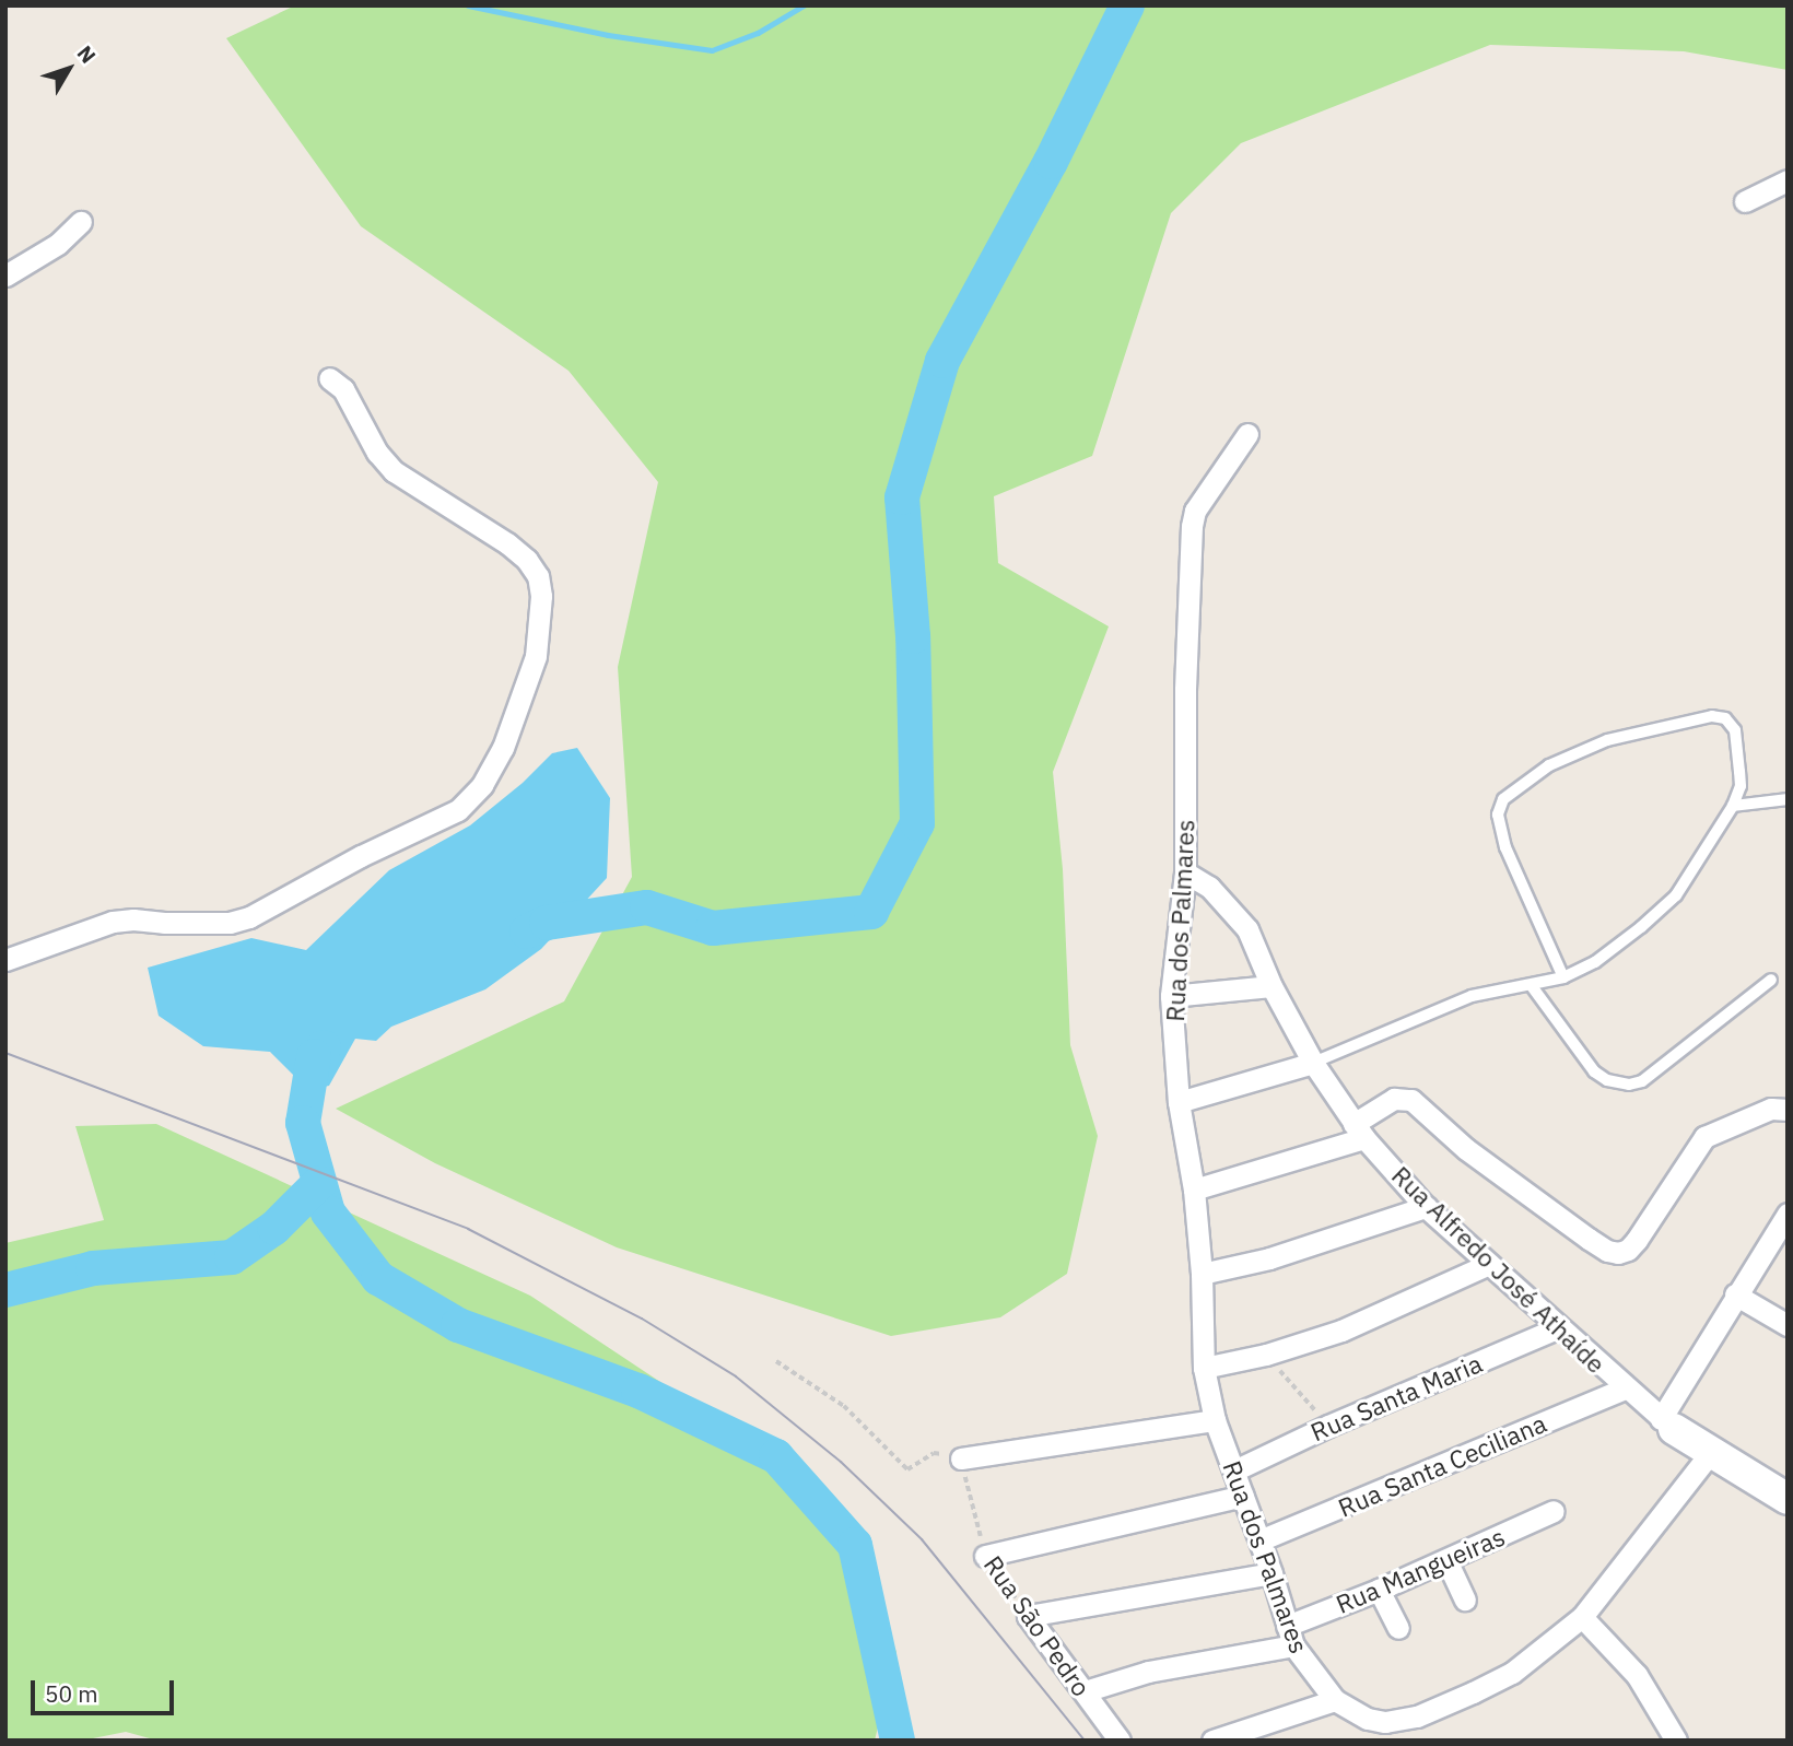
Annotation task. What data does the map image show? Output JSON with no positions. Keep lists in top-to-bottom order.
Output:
{
  "streets": {
    "street": [
      "Rua dos Palmares",
      "Rua Alfredo José Athaíde",
      "Rua Santa Maria",
      "Rua Santa Ceciliana",
      "Rua Mangueiras",
      "Rua São Pedro"
    ]
  },
  "crossings": [
    ["Rua dos Palmares", "Rua Alfredo José Athaíde"],
    ["Rua dos Palmares", "Rua Santa Maria"],
    ["Rua dos Palmares", "Rua Santa Ceciliana"],
    ["Rua dos Palmares", "Rua Mangueiras"],
    ["Rua Alfredo José Athaíde", "Rua Santa Maria"],
    ["Rua Alfredo José Athaíde", "Rua Santa Ceciliana"],
    ["Rua Mangueiras", "Rua São Pedro"]
  ],
  "scale_bar": "50 m",
  "north": "top right"
}
